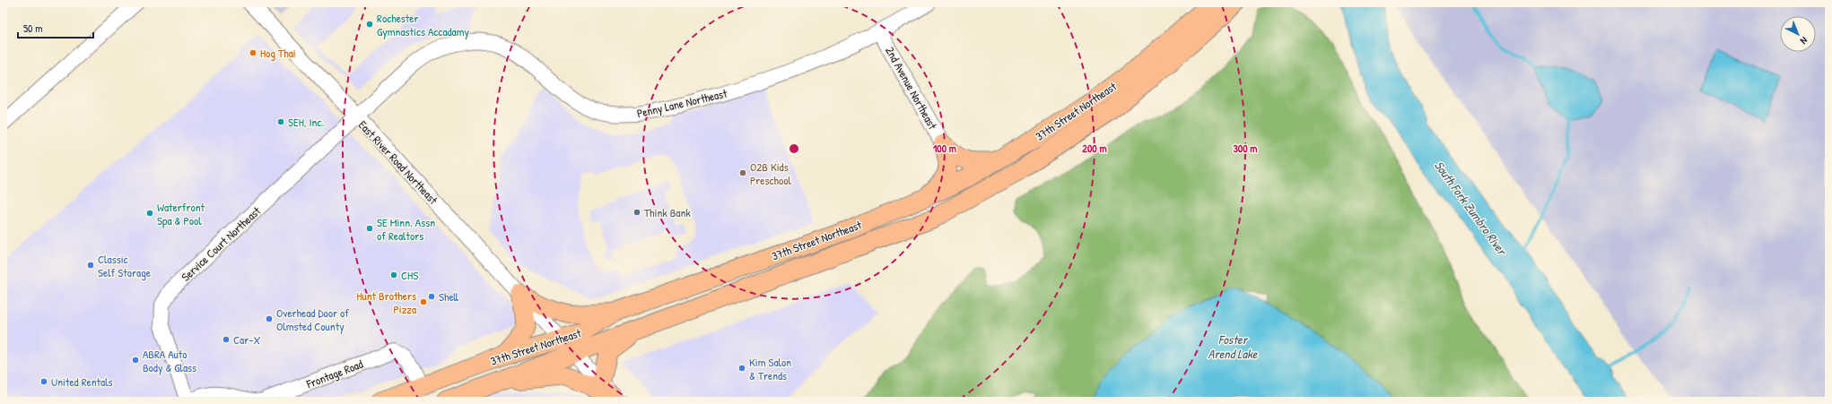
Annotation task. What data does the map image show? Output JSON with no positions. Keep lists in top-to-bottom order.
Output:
{
  "streets": {
    "main road": ["37th Street Northeast"],
    "street": [
      "2nd Avenue Northeast",
      "Penny Lane Northeast",
      "East River Road Northeast",
      "Service Court Northeast",
      "Frontage Road"
    ]
  },
  "crossings": [
    ["2nd Avenue Northeast", "Penny Lane Northeast"],
    ["Penny Lane Northeast", "East River Road Northeast"],
    ["Penny Lane Northeast", "Service Court Northeast"],
    ["37th Street Northeast", "East River Road Northeast"],
    ["37th Street Northeast", "Frontage Road"],
    ["East River Road Northeast", "Service Court Northeast"],
    ["Service Court Northeast", "Frontage Road"]
  ],
  "water": ["South Fork Zumbro River", "Foster Arend Lake"],
  "places": [
    "Rochester Gymnastics Accadamy",
    "Hog Thai",
    "SEH, Inc.",
    "O2B Kids Preschool",
    "Think Bank",
    "Waterfront Spa & Pool",
    "SE Minn. Assn of Realtors",
    "Classic Self Storage",
    "CHS",
    "Shell",
    "Hunt Brothers Pizza",
    "Overhead Door of Olmsted County",
    "Car-X",
    "ABRA Auto Body & Glass",
    "Kim Salon & Trends",
    "United Rentals"
  ],
  "scale_bar": "50 m",
  "north": "bottom right",
  "rings": ["100 m", "200 m", "300 m"]
}
